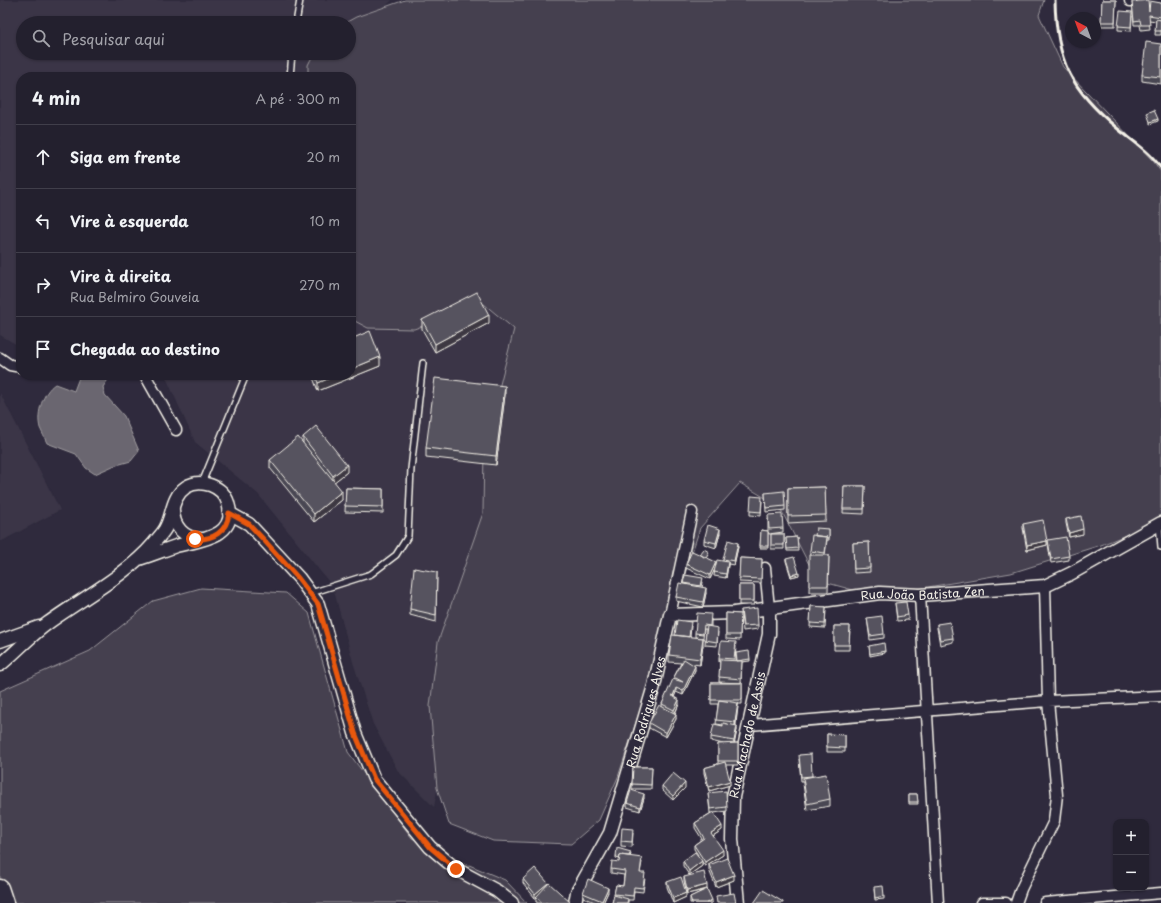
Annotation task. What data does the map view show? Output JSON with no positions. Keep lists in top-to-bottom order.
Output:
{
  "streets": {
    "street": ["Rua João Batista Zen", "Rua Rodrigues Alves", "Rua Machado de Assis"]
  },
  "crossings": [
    ["Rua João Batista Zen", "Rua Rodrigues Alves"],
    ["Rua João Batista Zen", "Rua Machado de Assis"]
  ],
  "north": "top left",
  "page": {
    "search": "Pesquisar aqui",
    "heading": ["4 min", "A pé · 300 m"],
    "list": [
      ["Siga em frente", "20 m"],
      ["Vire à esquerda", "10 m"],
      ["Vire à direita", "Rua Belmiro Gouveia", "270 m"],
      "Chegada ao destino"
    ],
    "map_buttons": ["+", "−"]
  }
}
